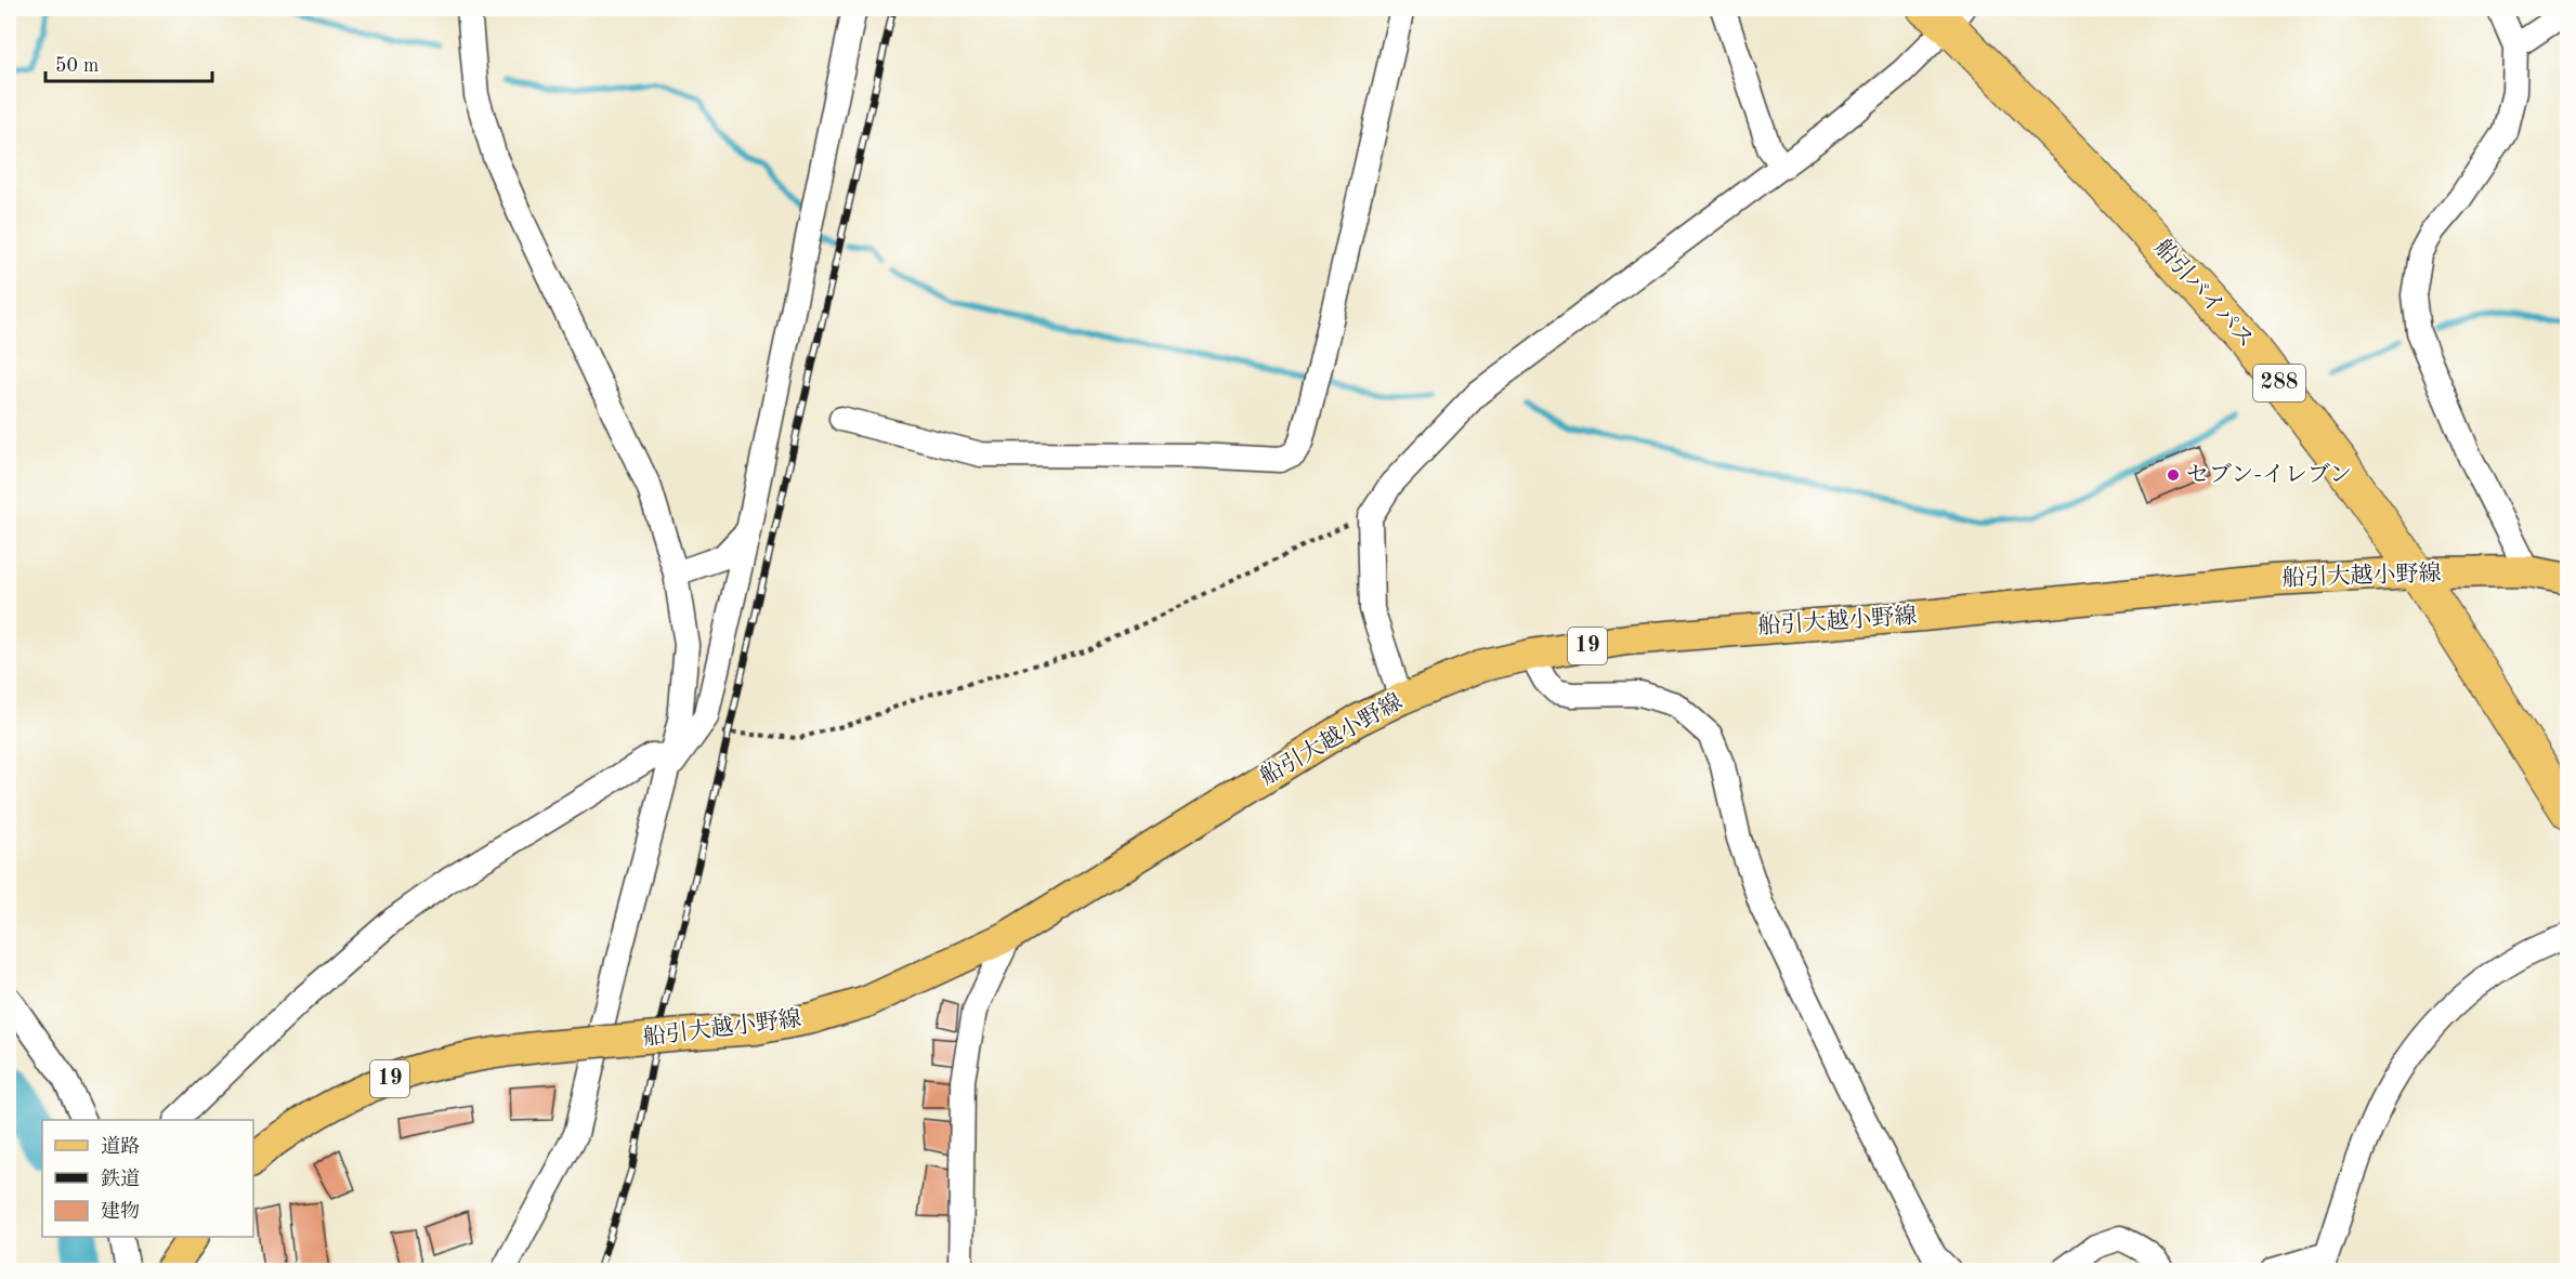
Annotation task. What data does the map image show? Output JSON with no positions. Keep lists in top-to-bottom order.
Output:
{
  "streets": {
    "highway": ["船引バイパス", "288"],
    "main road": ["船引大越小野線", "19"]
  },
  "crossings": [
    ["船引バイパス", "船引大越小野線"]
  ],
  "places": ["セブン-イレブン"],
  "legend": ["道路", "鉄道", "建物"],
  "scale_bar": "50 m"
}
